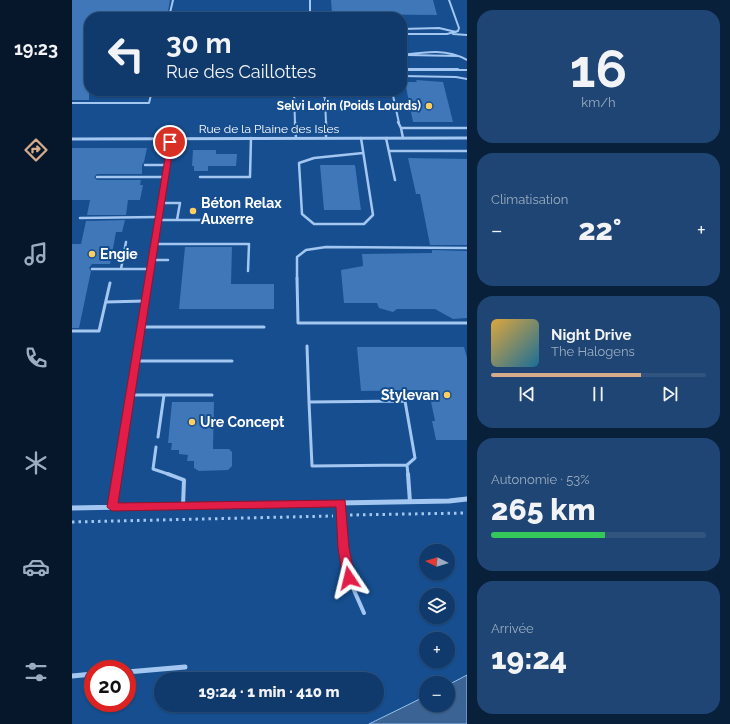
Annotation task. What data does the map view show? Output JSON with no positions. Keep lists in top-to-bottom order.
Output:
{
  "streets": {
    "street": ["Rue de la Plaine des Isles"]
  },
  "places": [
    "Selvi Lorin (Poids Lourds)",
    "Béton Relax Auxerre",
    "Engie",
    "Stylevan",
    "Ure Concept"
  ],
  "north": "left",
  "page": {
    "tabs": "19:23",
    "tile": [
      ["16", "km/h"],
      "Climatisation",
      ["Autonomie · 53%", "265 km"],
      ["Arrivée", "19:24"]
    ],
    "turn": ["30 m", "Rue des Caillottes"],
    "heat": ["−", "22°", "+"],
    "song": ["Night Drive", "The Halogens"],
    "map_buttons": ["+", "−"],
    "limit": "20",
    "trip": "19:24 · 1 min · 410 m"
  }
}
